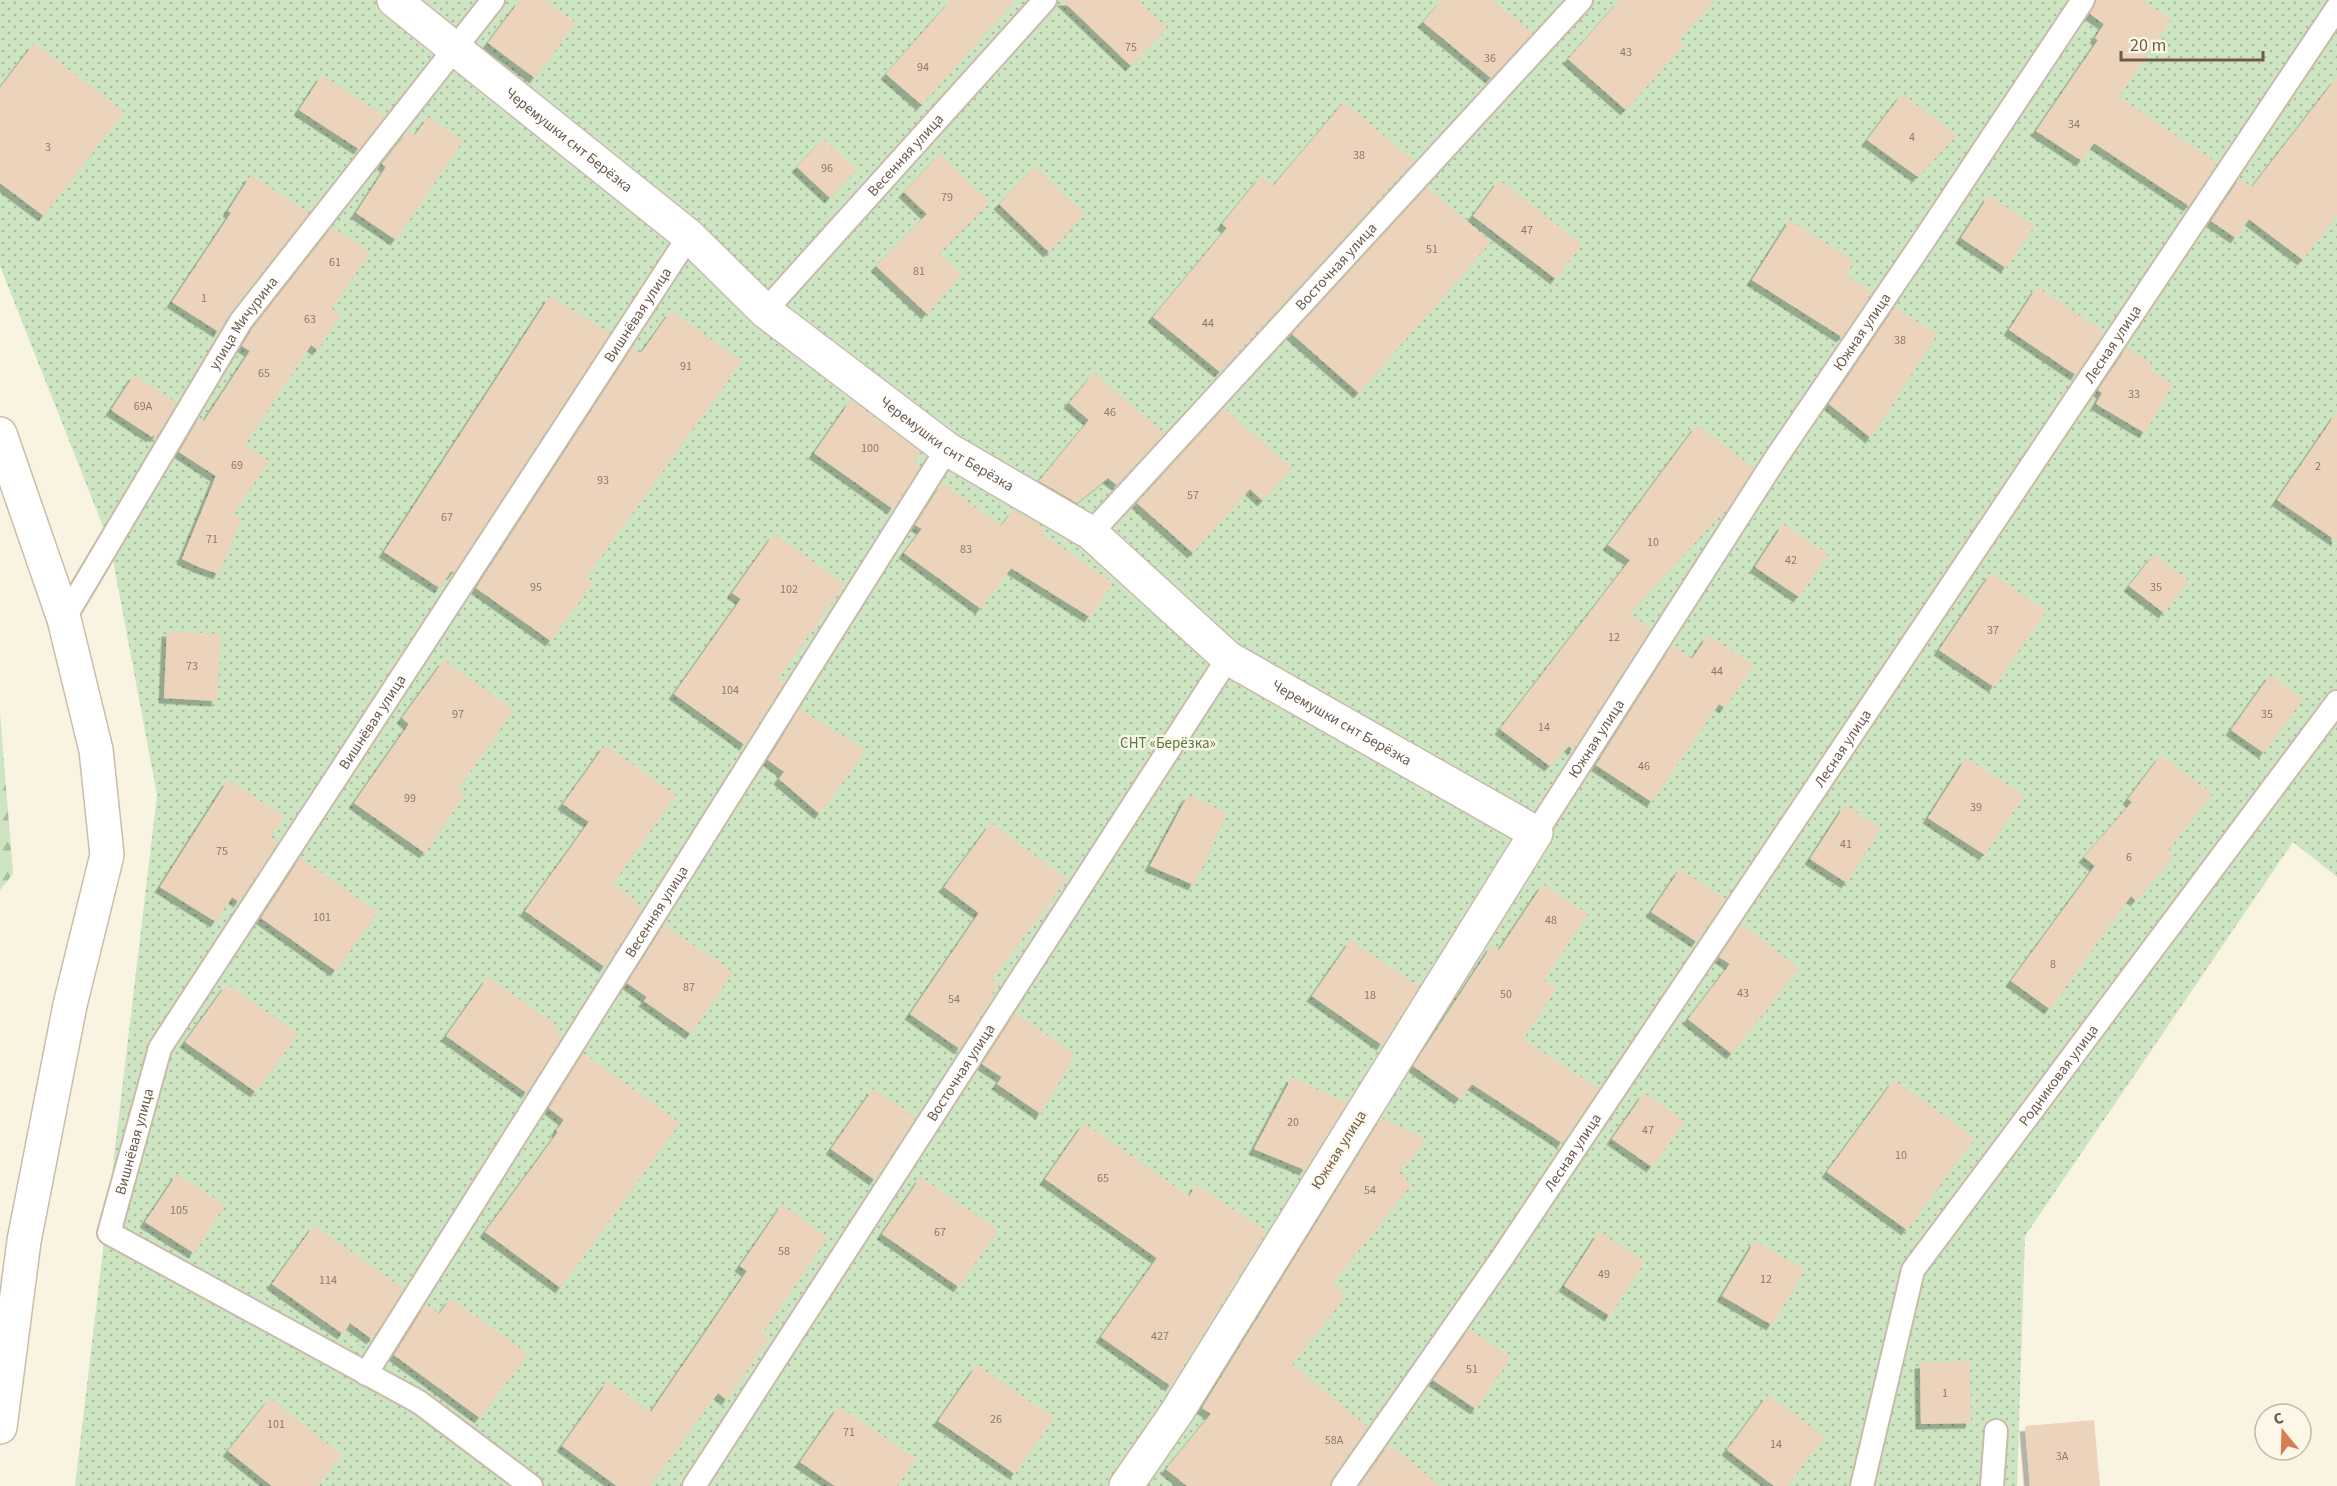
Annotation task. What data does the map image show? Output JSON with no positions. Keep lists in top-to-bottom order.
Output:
{
  "streets": {
    "street": ["Черемушки снт Берёзка", "Южная улица"],
    "lane": [
      "Весенняя улица",
      "Восточная улица",
      "Вишнёвая улица",
      "улица Мичурина",
      "Лесная улица",
      "Родниковая улица"
    ]
  },
  "crossings": [
    ["Черемушки снт Берёзка", "Весенняя улица"],
    ["Черемушки снт Берёзка", "Восточная улица"],
    ["Черемушки снт Берёзка", "Вишнёвая улица"],
    ["Черемушки снт Берёзка", "улица Мичурина"],
    ["Черемушки снт Берёзка", "Южная улица"],
    ["Весенняя улица", "Вишнёвая улица"]
  ],
  "parks": ["СНТ «Берёзка»"],
  "house_numbers": [
    "75",
    "43",
    "36",
    "94",
    "34",
    "4",
    "3",
    "38",
    "96",
    "79",
    "47",
    "51",
    "61",
    "81",
    "1",
    "63",
    "44",
    "38",
    "91",
    "65",
    "33",
    "69А",
    "46",
    "100",
    "69",
    "2",
    "93",
    "57",
    "67",
    "71",
    "10",
    "83",
    "42",
    "95",
    "35",
    "102",
    "37",
    "12",
    "73",
    "44",
    "104",
    "97",
    "35",
    "14",
    "46",
    "99",
    "39",
    "41",
    "75",
    "6",
    "101",
    "48",
    "8",
    "87",
    "43",
    "50",
    "18",
    "54",
    "20",
    "47",
    "10",
    "65",
    "54",
    "105",
    "67",
    "58",
    "49",
    "12",
    "114",
    "427",
    "51",
    "1",
    "26",
    "101",
    "71",
    "58А",
    "14",
    "3А"
  ],
  "scale_bar": "20 m",
  "north": "top"
}
